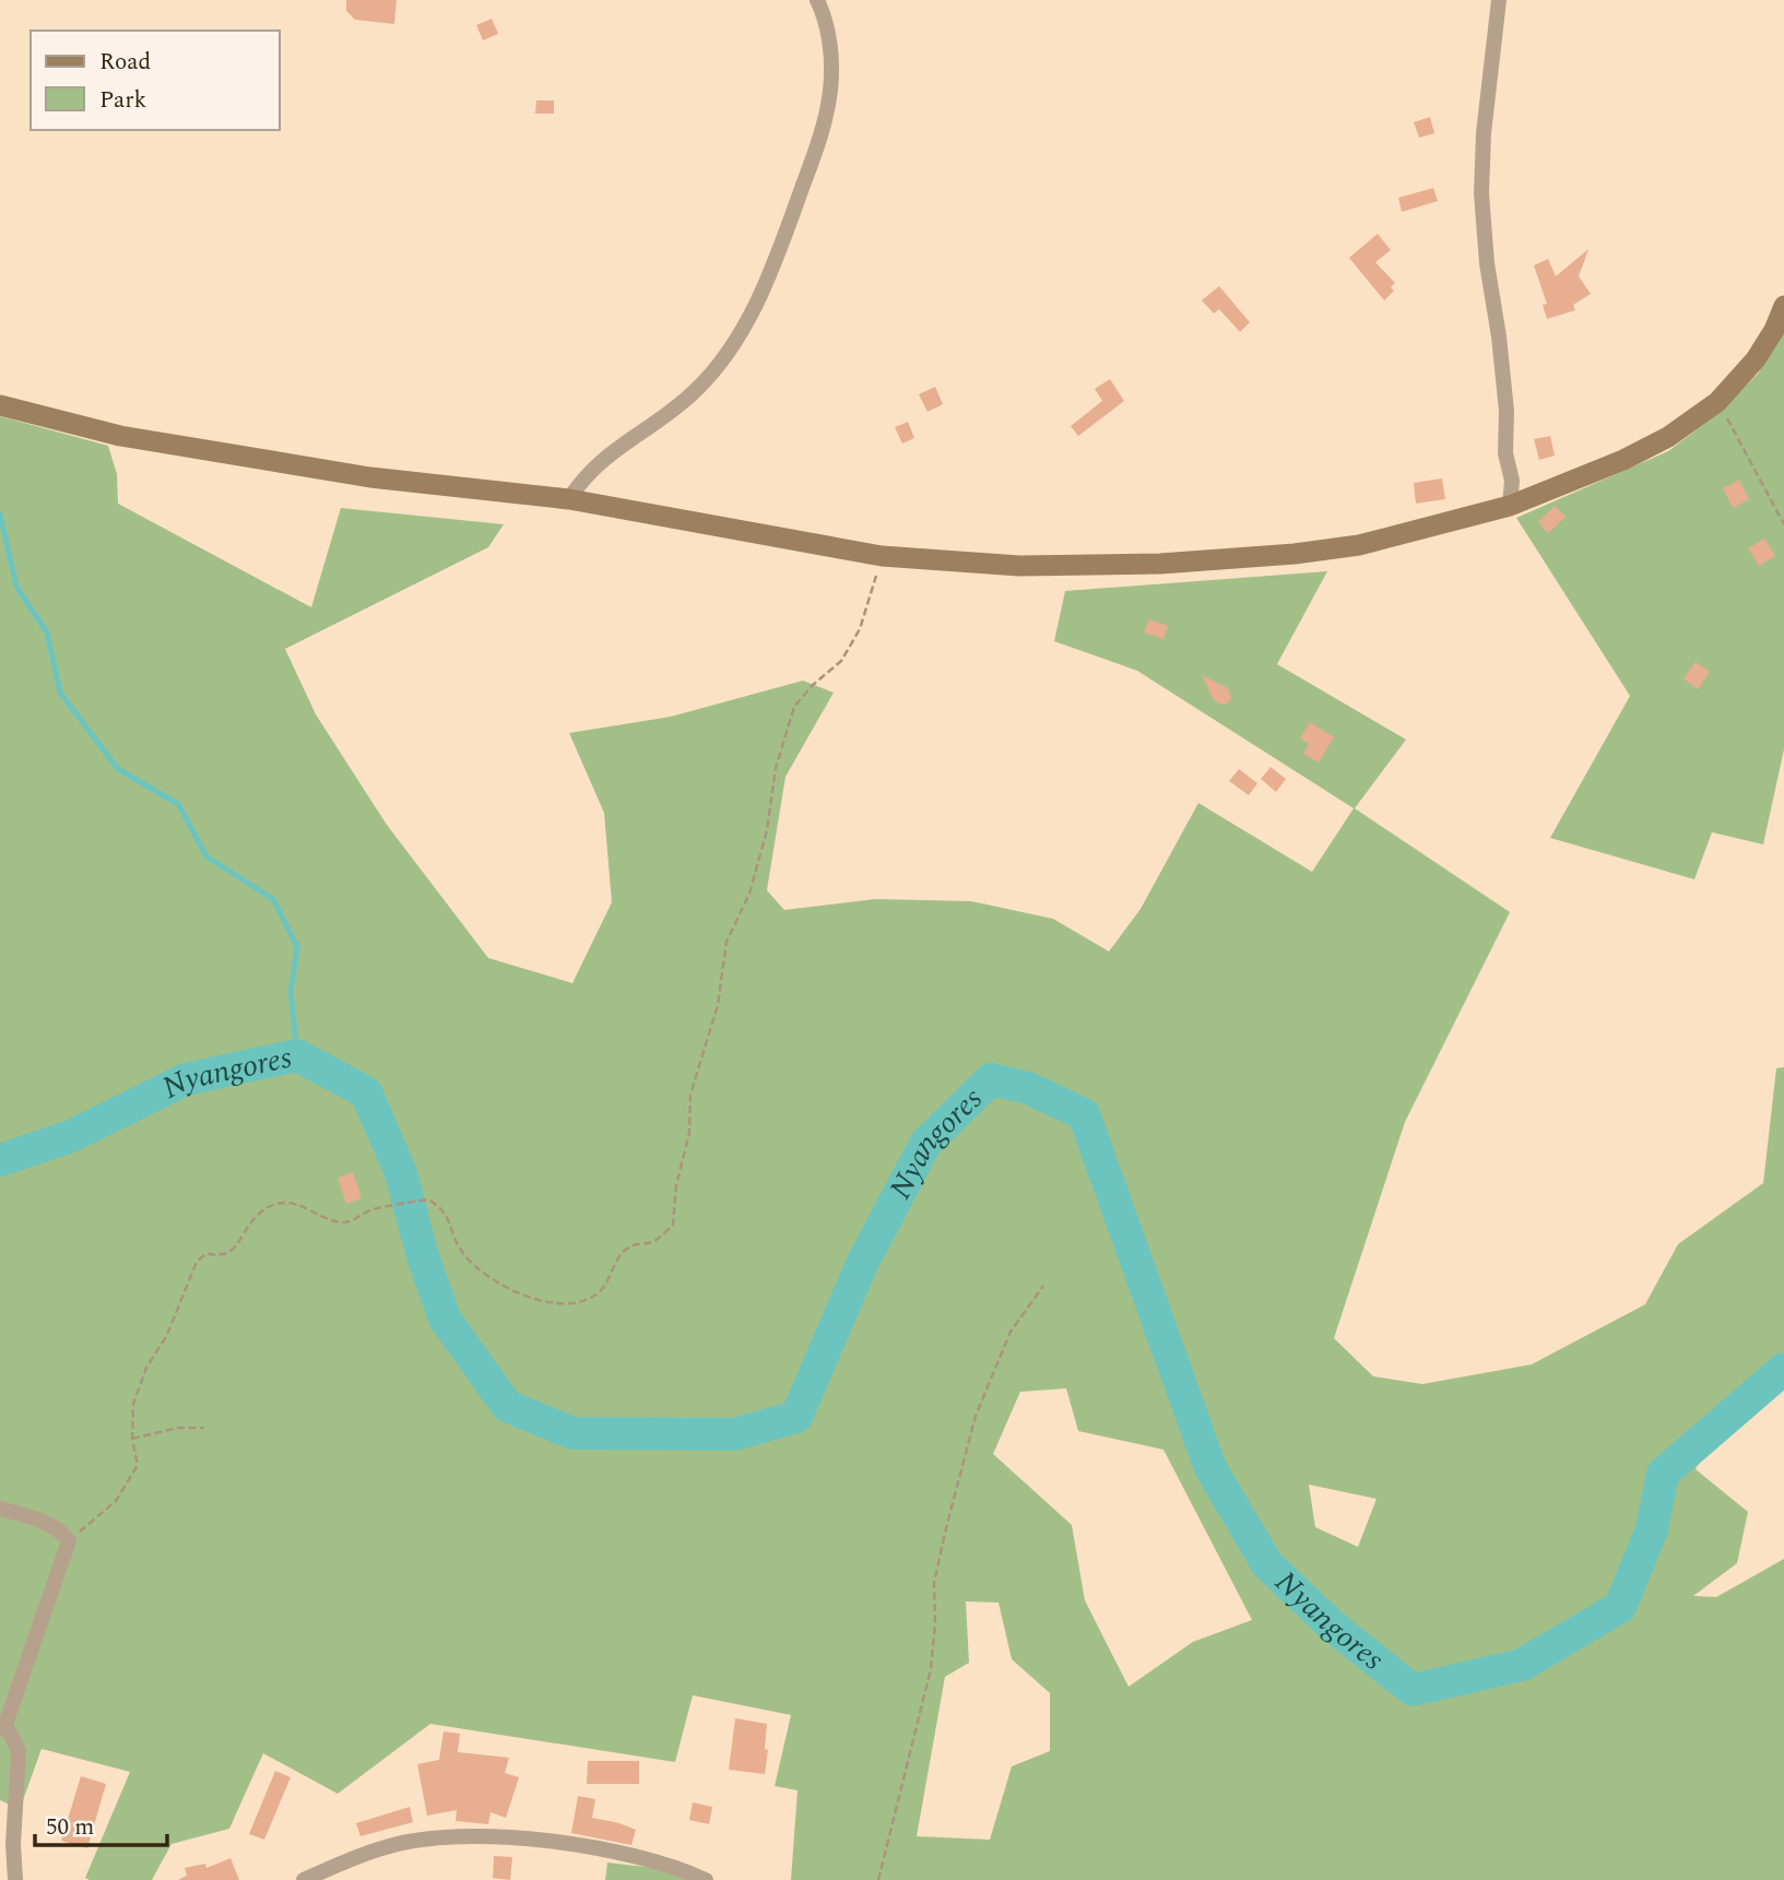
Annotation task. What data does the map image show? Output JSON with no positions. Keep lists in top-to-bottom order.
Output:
{
  "water": ["Nyangores"],
  "legend": ["Road", "Park"],
  "scale_bar": "50 m"
}
